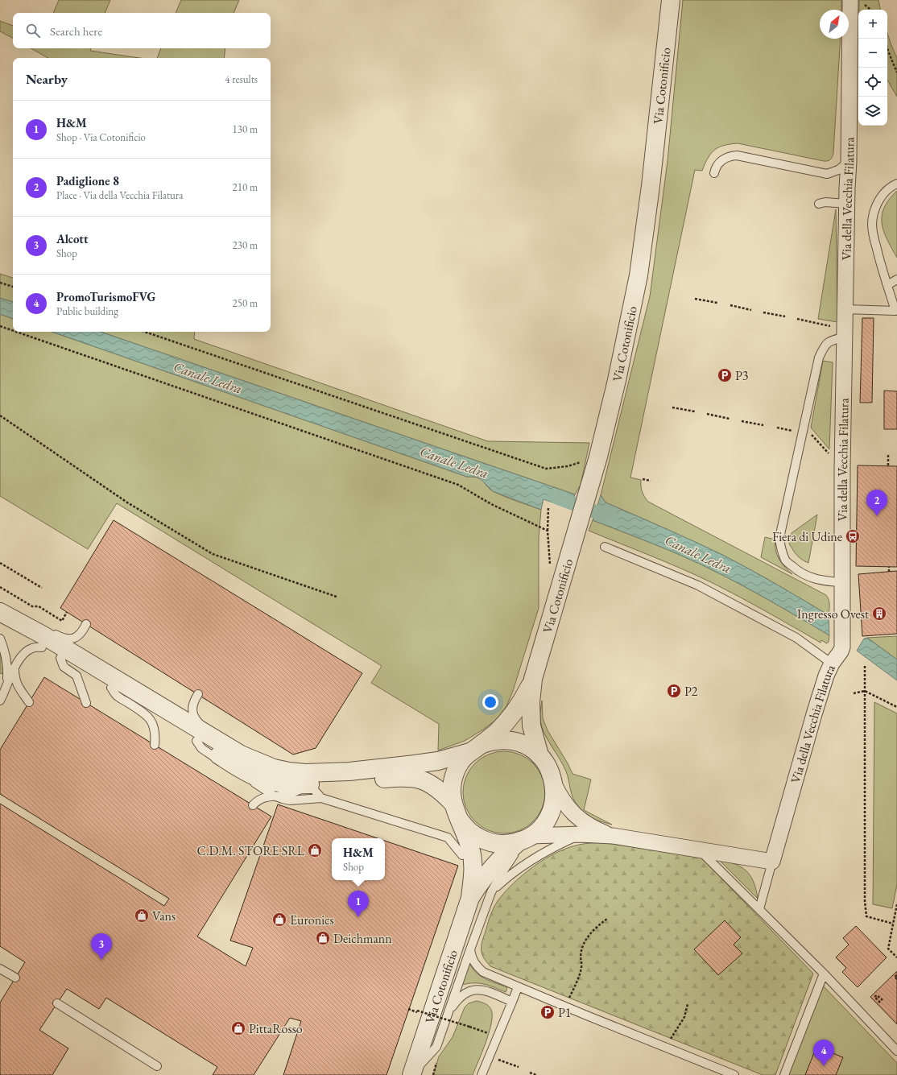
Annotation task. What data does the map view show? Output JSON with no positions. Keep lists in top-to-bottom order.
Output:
{
  "streets": {
    "street": ["Via Cotonificio", "Via della Vecchia Filatura"]
  },
  "water": ["Canale Ledra"],
  "places": {
    "parking": ["P3", "P2", "P1"],
    "bus stop": ["Fiera di Udine"],
    "building": ["Ingresso Ovest"],
    "shop": [
      "C.D.M. STORE SRL",
      "Vans",
      "Euronics",
      "Deichmann",
      "PittaRosso"
    ]
  },
  "north": "top right",
  "page": {
    "map_buttons": ["+", "−"],
    "search": "Search here",
    "heading": ["Nearby", "4 results"],
    "list": [
      {
        "mark": "1",
        "name": "H&M",
        "note": "Shop · Via Cotonificio",
        "value": "130 m"
      },
      {
        "mark": "2",
        "name": "Padiglione 8",
        "note": "Place · Via della Vecchia Filatura",
        "value": "210 m"
      },
      {
        "mark": "3",
        "name": "Alcott",
        "note": "Shop",
        "value": "230 m"
      },
      {
        "mark": "4",
        "name": "PromoTurismoFVG",
        "note": "Public building",
        "value": "250 m"
      }
    ],
    "pins": [
      "2",
      "1",
      "3",
      "4"
    ],
    "popup": ["H&M", "Shop"]
  }
}
